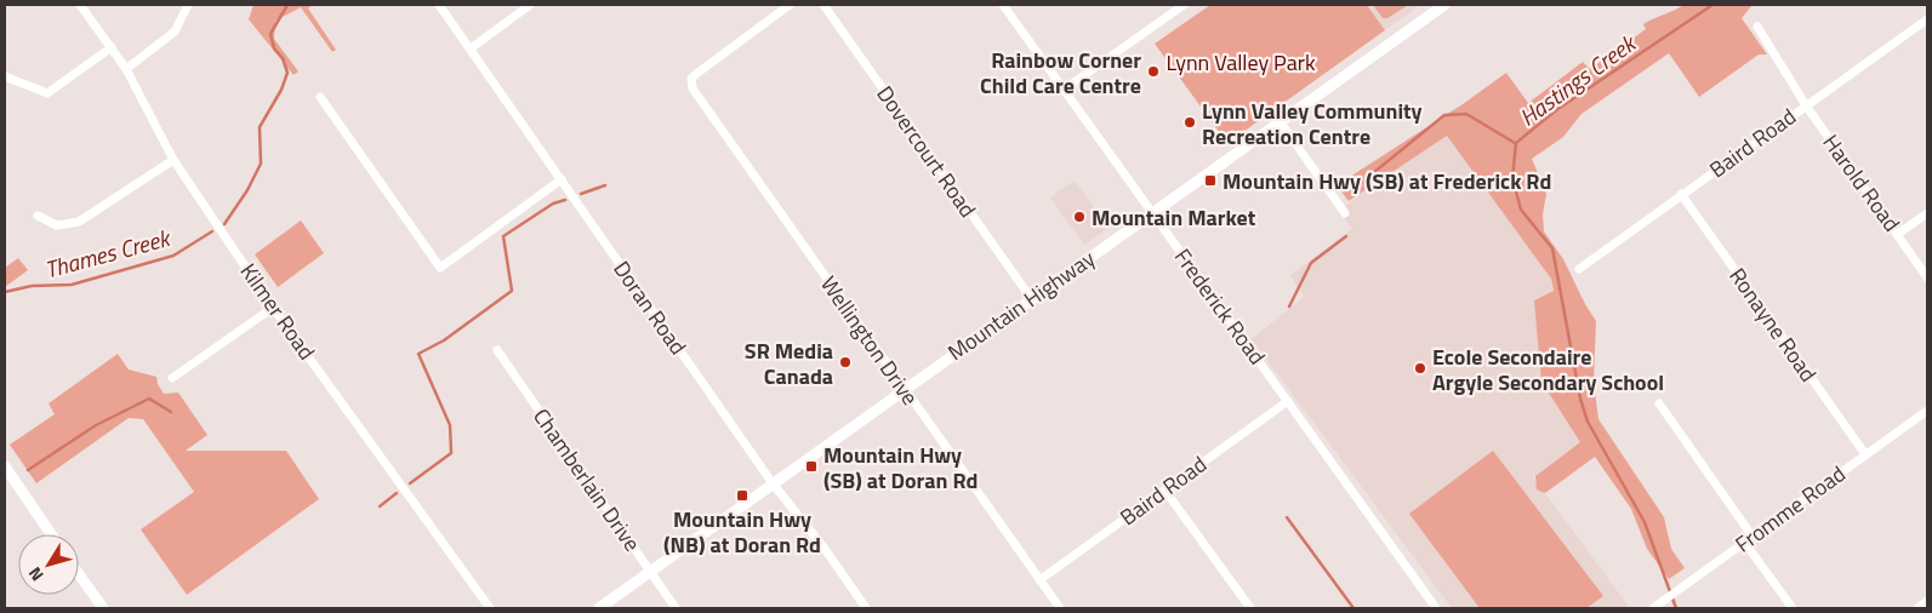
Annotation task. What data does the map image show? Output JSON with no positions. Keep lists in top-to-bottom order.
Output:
{
  "streets": {
    "street": [
      "Baird Road",
      "Dovercourt Road",
      "Harold Road",
      "Mountain Highway",
      "Frederick Road",
      "Doran Road",
      "Kilmer Road",
      "Ronayne Road",
      "Wellington Drive",
      "Chamberlain Drive",
      "Fromme Road"
    ]
  },
  "crossings": [
    ["Baird Road", "Harold Road"],
    ["Baird Road", "Frederick Road"],
    ["Baird Road", "Ronayne Road"],
    ["Baird Road", "Wellington Drive"],
    ["Dovercourt Road", "Mountain Highway"],
    ["Mountain Highway", "Frederick Road"],
    ["Mountain Highway", "Doran Road"],
    ["Mountain Highway", "Wellington Drive"],
    ["Mountain Highway", "Chamberlain Drive"],
    ["Ronayne Road", "Fromme Road"]
  ],
  "water": ["Hastings Creek", "Thames Creek"],
  "parks": ["Lynn Valley Park"],
  "places": {
    "other": [
      "Rainbow Corner Child Care Centre",
      "Lynn Valley Community Recreation Centre",
      "Mountain Market",
      "SR Media Canada",
      "Ecole Secondaire Argyle Secondary School"
    ],
    "transit": ["Mountain Hwy (SB) at Frederick Rd", "Mountain Hwy (SB) at Doran Rd", "Mountain Hwy (NB) at Doran Rd"]
  },
  "north": "bottom left"
}
